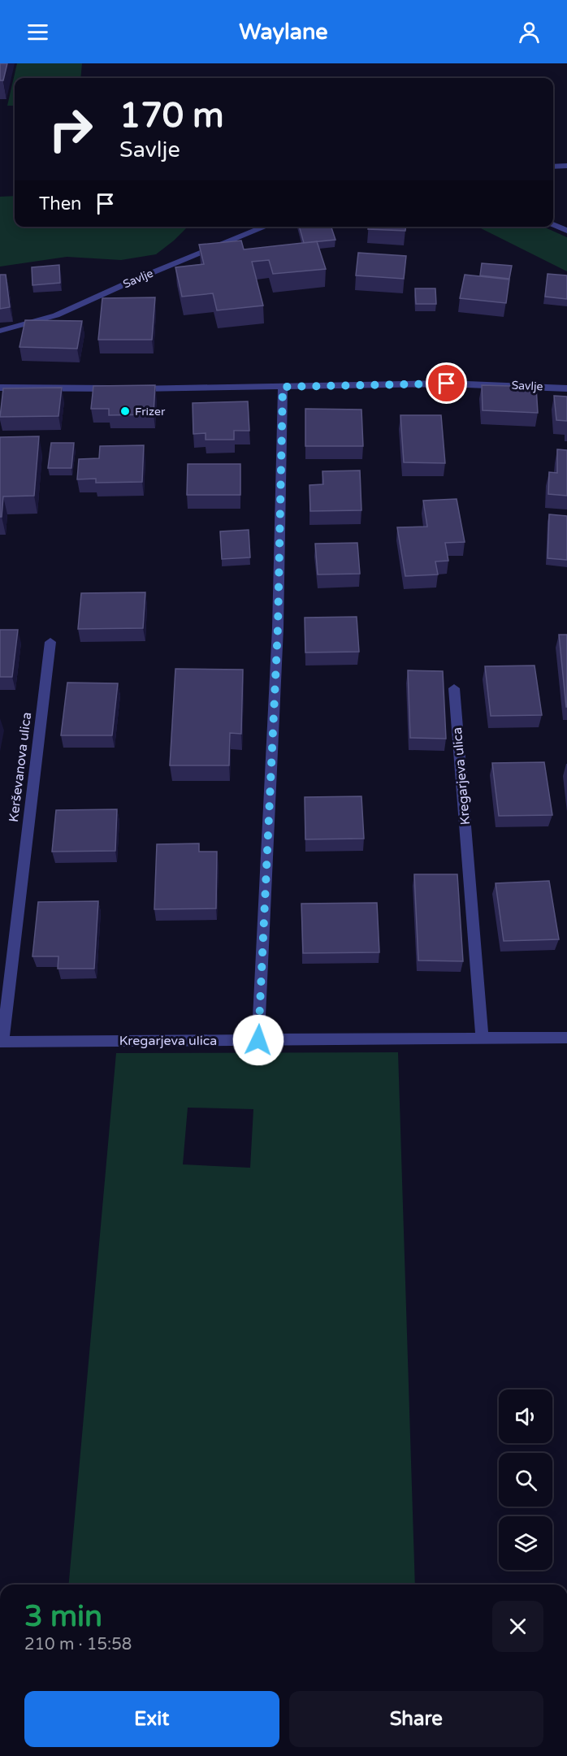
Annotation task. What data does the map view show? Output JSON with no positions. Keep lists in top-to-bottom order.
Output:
{
  "streets": {
    "street": ["Savlje", "Kerševanova ulica", "Kregarjeva ulica"]
  },
  "crossings": [
    ["Kerševanova ulica", "Kregarjeva ulica"]
  ],
  "places": ["Frizer"],
  "page": {
    "header": "Waylane",
    "turn": ["170 m", "Savlje"],
    "then": "Then",
    "heading": ["3 min", "210 m · 15:58"],
    "buttons": ["Exit", "Share"]
  }
}
